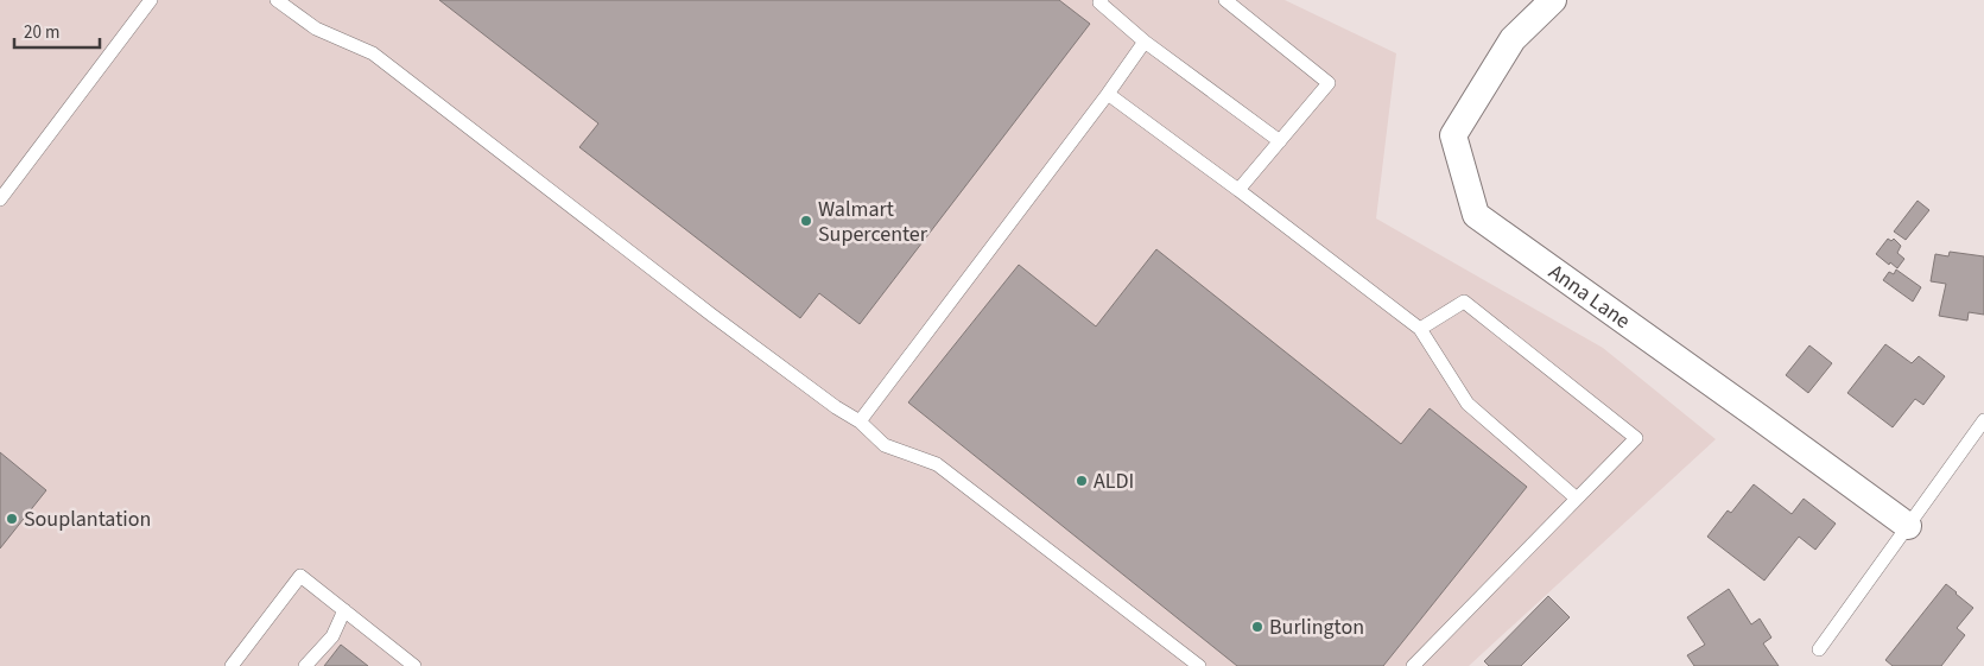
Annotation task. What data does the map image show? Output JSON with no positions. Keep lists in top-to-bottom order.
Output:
{
  "streets": {
    "street": ["Anna Lane"]
  },
  "places": [
    "Walmart Supercenter",
    "ALDI",
    "Souplantation",
    "Burlington"
  ],
  "scale_bar": "20 m"
}
